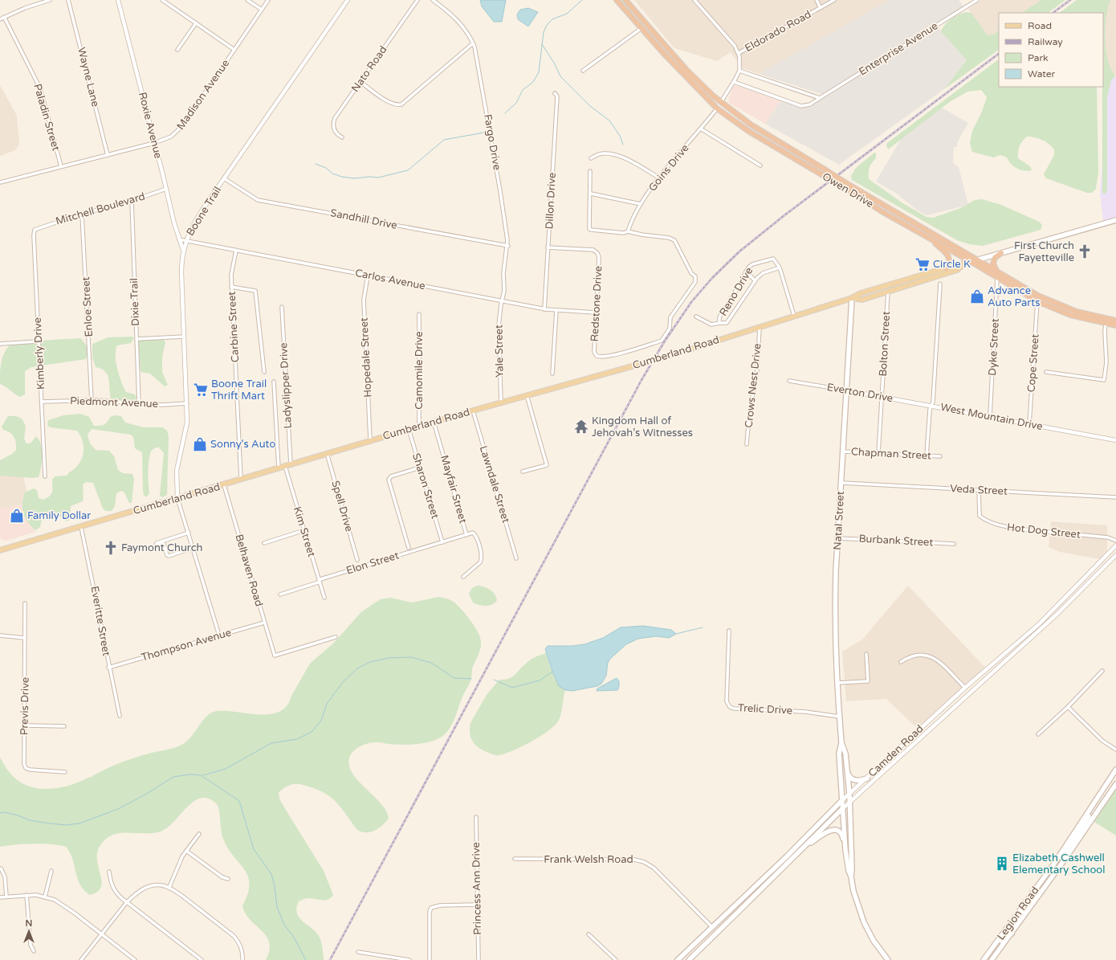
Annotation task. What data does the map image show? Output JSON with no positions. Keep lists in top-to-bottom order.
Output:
{
  "streets": {
    "highway": ["Owen Drive"],
    "main road": [
      "Cumberland Road",
      "Natal Street",
      "Camden Road",
      "Legion Road"
    ],
    "street": [
      "Eldorado Road",
      "Enterprise Avenue",
      "Nato Road",
      "Wayne Lane",
      "Madison Avenue",
      "Paladin Street",
      "Roxie Avenue",
      "Fargo Drive",
      "Goins Drive",
      "Dillon Drive",
      "Mitchell Boulevard",
      "Boone Trail",
      "Sandhill Drive",
      "Carlos Avenue",
      "Reno Drive",
      "Dixie Trail",
      "Redstone Drive",
      "Enloe Street",
      "Carbine Street",
      "Bolton Street",
      "Dyke Street",
      "Yale Street",
      "Kimberly Drive",
      "Hopedale Street",
      "Cope Street",
      "Camomile Drive",
      "Ladyslipper Drive",
      "Crows Nest Drive",
      "Everton Drive",
      "Piedmont Avenue",
      "West Mountain Drive",
      "Chapman Street",
      "Lawndale Street",
      "Sharon Street",
      "Mayfair Street",
      "Veda Street",
      "Spell Drive",
      "Hot Dog Street",
      "Kim Street",
      "Burbank Street",
      "Elon Street",
      "Belhaven Road",
      "Everitte Street",
      "Thompson Avenue",
      "Previs Drive",
      "Trelic Drive",
      "Frank Welsh Road",
      "Princess Ann Drive"
    ]
  },
  "crossings": [
    ["Wayne Lane", "Madison Avenue"],
    ["Madison Avenue", "Paladin Street"],
    ["Madison Avenue", "Roxie Avenue"],
    ["Roxie Avenue", "Mitchell Boulevard"],
    ["Roxie Avenue", "Boone Trail"],
    ["Roxie Avenue", "Carlos Avenue"],
    ["Fargo Drive", "Sandhill Drive"],
    ["Fargo Drive", "Carlos Avenue"],
    ["Fargo Drive", "Yale Street"],
    ["Goins Drive", "Owen Drive"],
    ["Goins Drive", "Redstone Drive"],
    ["Owen Drive", "Dyke Street"],
    ["Owen Drive", "Cumberland Road"],
    ["Owen Drive", "Cope Street"],
    ["Dillon Drive", "Carlos Avenue"],
    ["Dillon Drive", "Redstone Drive"],
    ["Mitchell Boulevard", "Dixie Trail"],
    ["Mitchell Boulevard", "Enloe Street"],
    ["Mitchell Boulevard", "Kimberly Drive"],
    ["Boone Trail", "Sandhill Drive"],
    ["Boone Trail", "Carlos Avenue"],
    ["Boone Trail", "Cumberland Road"],
    ["Boone Trail", "Piedmont Avenue"],
    ["Carlos Avenue", "Redstone Drive"],
    ["Carlos Avenue", "Carbine Street"],
    ["Carlos Avenue", "Yale Street"],
    ["Carlos Avenue", "Hopedale Street"],
    ["Dixie Trail", "Piedmont Avenue"],
    ["Enloe Street", "Piedmont Avenue"],
    ["Carbine Street", "Cumberland Road"],
    ["Bolton Street", "Cumberland Road"],
    ["Bolton Street", "Everton Drive"],
    ["Bolton Street", "Chapman Street"],
    ["Dyke Street", "West Mountain Drive"],
    ["Yale Street", "Cumberland Road"],
    ["Cumberland Road", "Hopedale Street"],
    ["Cumberland Road", "Camomile Drive"],
    ["Cumberland Road", "Ladyslipper Drive"],
    ["Cumberland Road", "Crows Nest Drive"],
    ["Cumberland Road", "Lawndale Street"],
    ["Cumberland Road", "Sharon Street"],
    ["Cumberland Road", "Mayfair Street"],
    ["Cumberland Road", "Spell Drive"],
    ["Cumberland Road", "Natal Street"],
    ["Cumberland Road", "Kim Street"],
    ["Cumberland Road", "Belhaven Road"],
    ["Cumberland Road", "Everitte Street"],
    ["Kimberly Drive", "Piedmont Avenue"],
    ["Cope Street", "West Mountain Drive"],
    ["Everton Drive", "West Mountain Drive"],
    ["Everton Drive", "Natal Street"],
    ["Chapman Street", "Natal Street"],
    ["Sharon Street", "Elon Street"],
    ["Mayfair Street", "Elon Street"],
    ["Veda Street", "Natal Street"],
    ["Veda Street", "Hot Dog Street"],
    ["Natal Street", "Burbank Street"],
    ["Natal Street", "Trelic Drive"],
    ["Natal Street", "Camden Road"],
    ["Kim Street", "Elon Street"],
    ["Belhaven Road", "Thompson Avenue"],
    ["Everitte Street", "Thompson Avenue"],
    ["Camden Road", "Frank Welsh Road"]
  ],
  "places": {
    "church": ["First Church Fayetteville", "Faymont Church"],
    "supermarket": ["Circle K", "Boone Trail Thrift Mart"],
    "shop": ["Advance Auto Parts", "Sonny's Auto", "Family Dollar"],
    "temple": ["Kingdom Hall of Jehovah’s Witnesses"],
    "building": ["Elizabeth Cashwell Elementary School"]
  },
  "legend": [
    "Road",
    "Railway",
    "Park",
    "Water"
  ],
  "north": "top"
}
